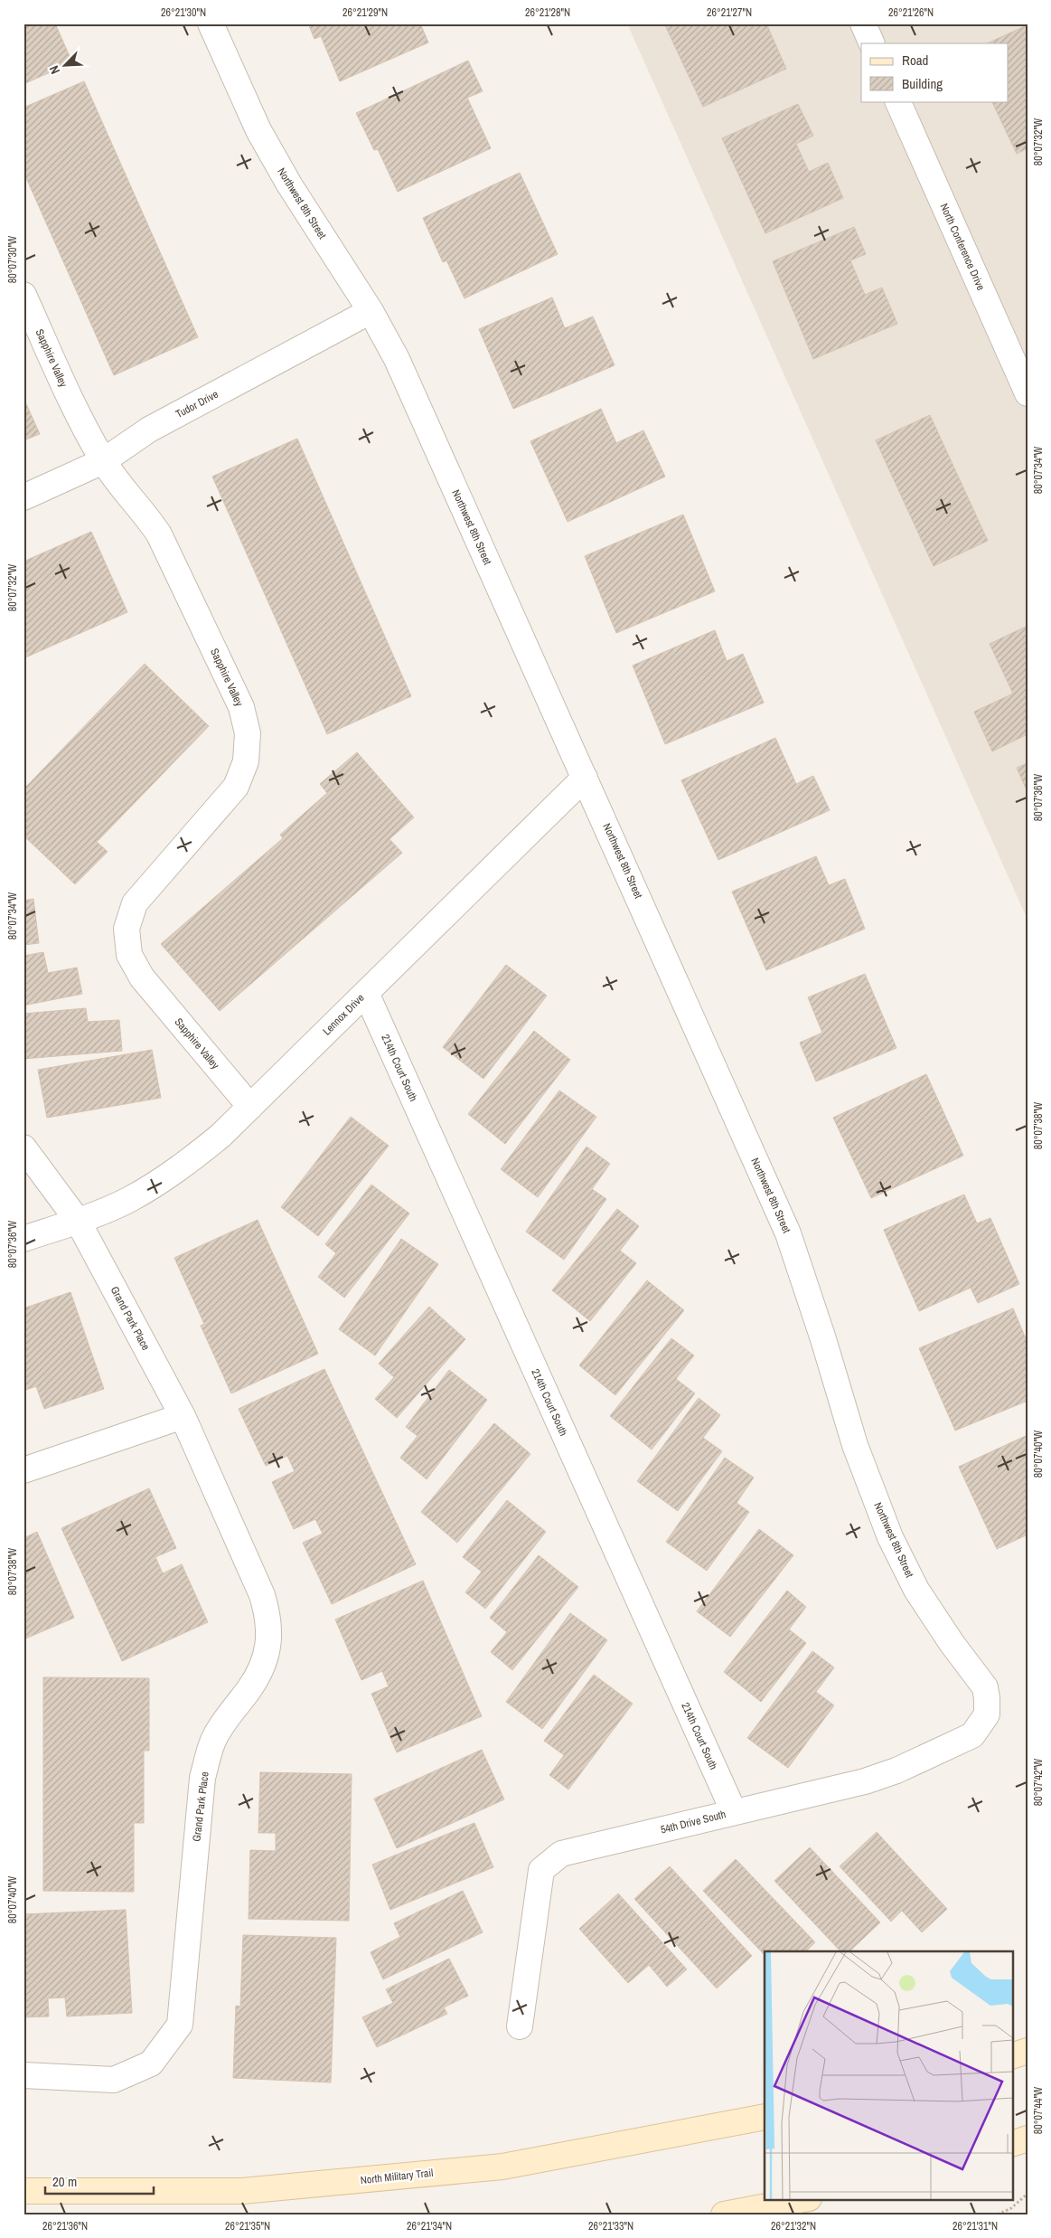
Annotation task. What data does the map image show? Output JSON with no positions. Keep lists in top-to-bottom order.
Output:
{
  "streets": {
    "main road": ["North Military Trail"],
    "street": [
      "Northwest 8th Street",
      "North Conference Drive",
      "Sapphire Valley",
      "Tudor Drive",
      "Lennox Drive",
      "214th Court South",
      "Grand Park Place",
      "54th Drive South"
    ]
  },
  "crossings": [
    ["Northwest 8th Street", "Tudor Drive"],
    ["Northwest 8th Street", "Lennox Drive"],
    ["Northwest 8th Street", "54th Drive South"],
    ["Sapphire Valley", "Tudor Drive"],
    ["Sapphire Valley", "Lennox Drive"],
    ["Lennox Drive", "214th Court South"],
    ["Lennox Drive", "Grand Park Place"],
    ["214th Court South", "54th Drive South"]
  ],
  "legend": ["Road", "Building"],
  "scale_bar": "20 m",
  "north": "bottom left",
  "coordinates": [
    "26°21'30\"N",
    "26°21'29\"N",
    "26°21'28\"N",
    "26°21'27\"N",
    "26°21'26\"N",
    "80°07'32\"W",
    "80°07'30\"W",
    "80°07'34\"W",
    "80°07'36\"W",
    "80°07'38\"W",
    "80°07'40\"W",
    "80°07'42\"W",
    "80°07'44\"W",
    "26°21'36\"N",
    "26°21'35\"N",
    "26°21'34\"N",
    "26°21'33\"N",
    "26°21'32\"N",
    "26°21'31\"N"
  ]
}
